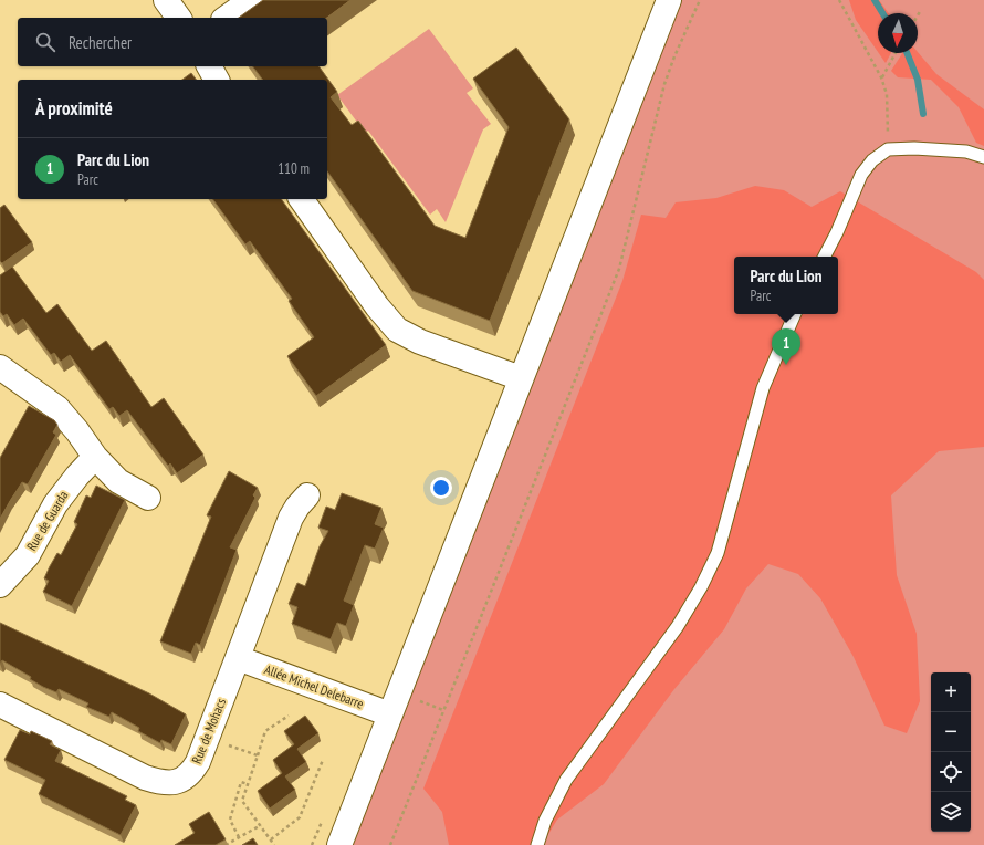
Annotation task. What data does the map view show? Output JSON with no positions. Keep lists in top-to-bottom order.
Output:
{
  "streets": {
    "street": ["Rue de Guarda", "Allée Michel Delebarre", "Rue de Mohacs"]
  },
  "crossings": [
    ["Allée Michel Delebarre", "Rue de Mohacs"]
  ],
  "north": "bottom",
  "page": {
    "search": "Rechercher",
    "heading": "À proximité",
    "list": [
      {
        "mark": "1",
        "name": "Parc du Lion",
        "note": "Parc",
        "value": "110 m"
      }
    ],
    "popup": ["Parc du Lion", "Parc"],
    "pins": "1",
    "map_buttons": ["+", "−"]
  }
}
